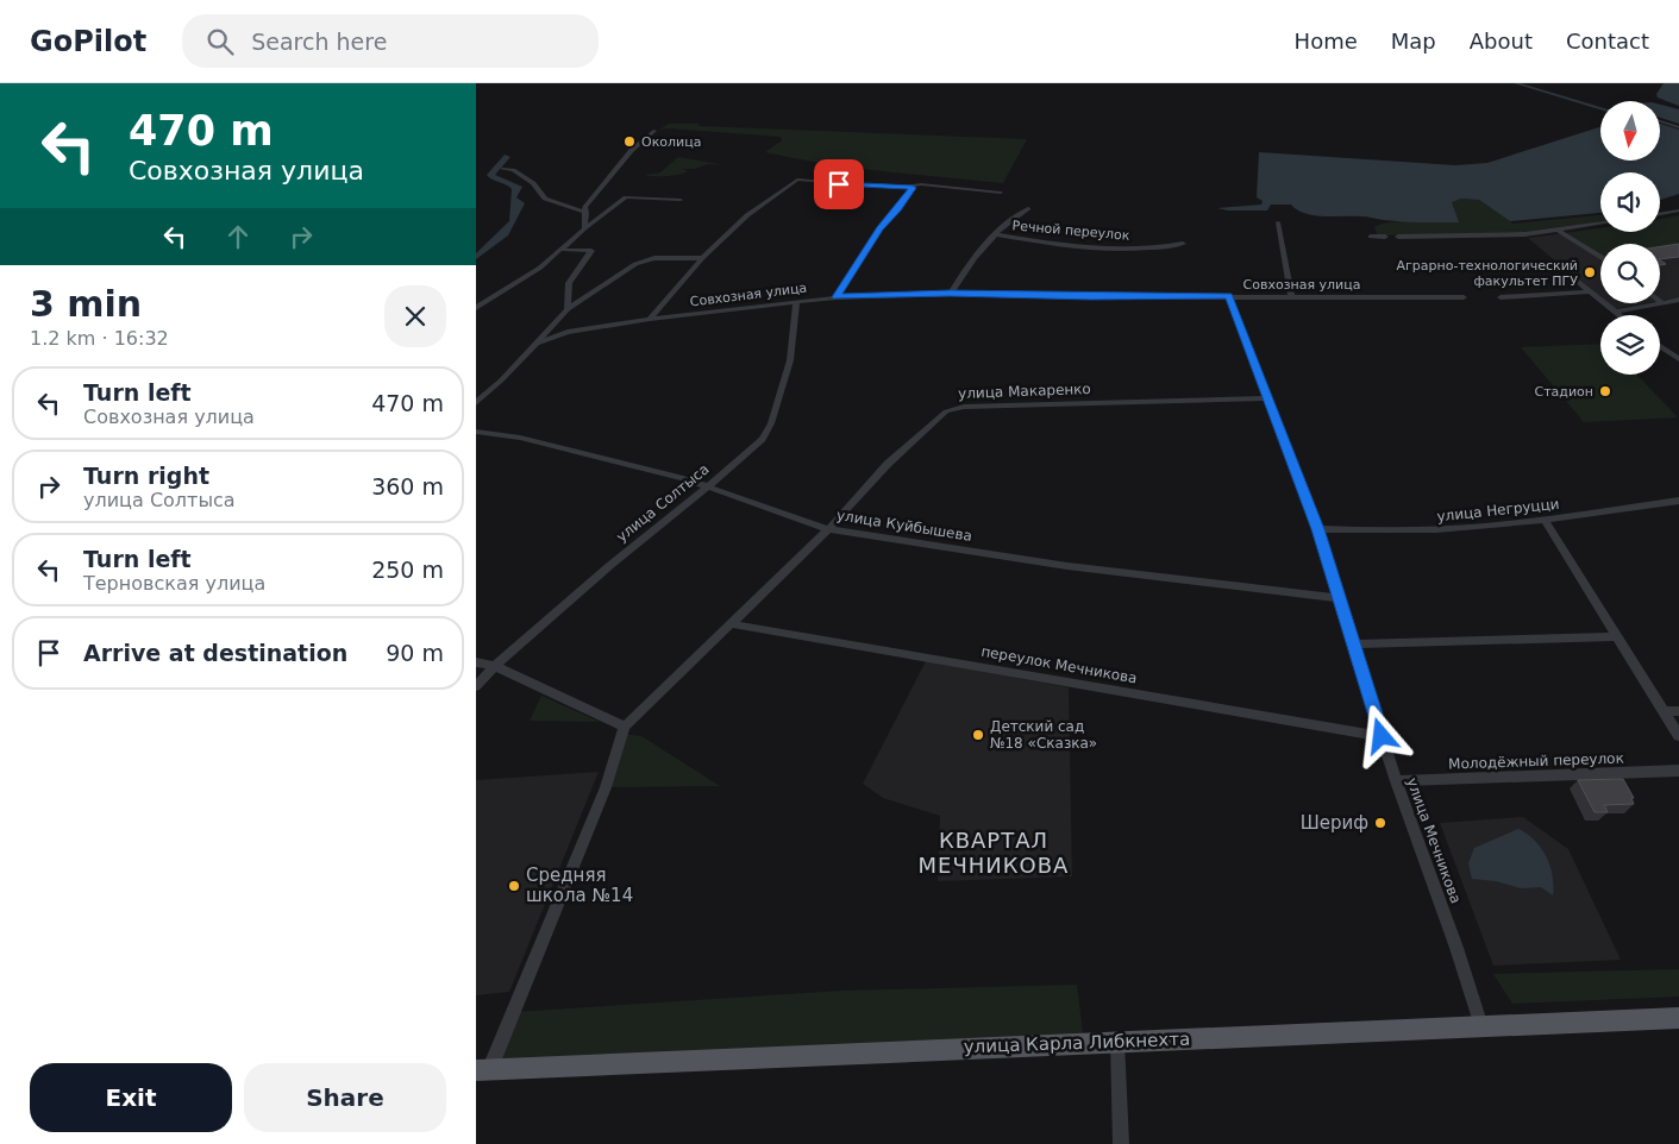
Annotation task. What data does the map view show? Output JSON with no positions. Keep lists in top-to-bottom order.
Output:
{
  "streets": {
    "main road": ["улица Карла Либкнехта"],
    "street": [
      "Речной переулок",
      "Совхозная улица",
      "улица Макаренко",
      "улица Солтыса",
      "улица Негруцци",
      "улица Куйбышева",
      "переулок Мечникова",
      "Молодёжный переулок",
      "улица Мечникова"
    ]
  },
  "crossings": [
    ["Речной переулок", "Совхозная улица"],
    ["Совхозная улица", "улица Солтыса"],
    ["Совхозная улица", "улица Мечникова"],
    ["улица Макаренко", "улица Куйбышева"],
    ["улица Макаренко", "переулок Мечникова"],
    ["улица Макаренко", "улица Мечникова"],
    ["улица Солтыса", "улица Куйбышева"],
    ["улица Негруцци", "улица Мечникова"],
    ["улица Куйбышева", "улица Мечникова"],
    ["переулок Мечникова", "улица Мечникова"],
    ["Молодёжный переулок", "улица Мечникова"],
    ["улица Мечникова", "улица Карла Либкнехта"]
  ],
  "districts": ["КВАРТАЛ МЕЧНИКОВА"],
  "places": [
    "Околица",
    "Аграрно-технологический факультет ПГУ",
    "Стадион",
    "Детский сад №18 «Сказка»",
    "Шериф",
    "Средняя школа №14"
  ],
  "north": "bottom",
  "page": {
    "header": "GoPilot",
    "search": "Search here",
    "nav": [
      "Home",
      "Map",
      "About",
      "Contact"
    ],
    "turn": ["470 m", "Совхозная улица"],
    "heading": ["3 min", "1.2 km · 16:32"],
    "list": [
      {
        "name": "Turn left",
        "note": "Совхозная улица",
        "value": "470 m"
      },
      {
        "name": "Turn right",
        "note": "улица Солтыса",
        "value": "360 m"
      },
      {
        "name": "Turn left",
        "note": "Терновская улица",
        "value": "250 m"
      },
      {
        "name": "Arrive at destination",
        "value": "90 m"
      }
    ],
    "buttons": ["Exit", "Share"]
  }
}
